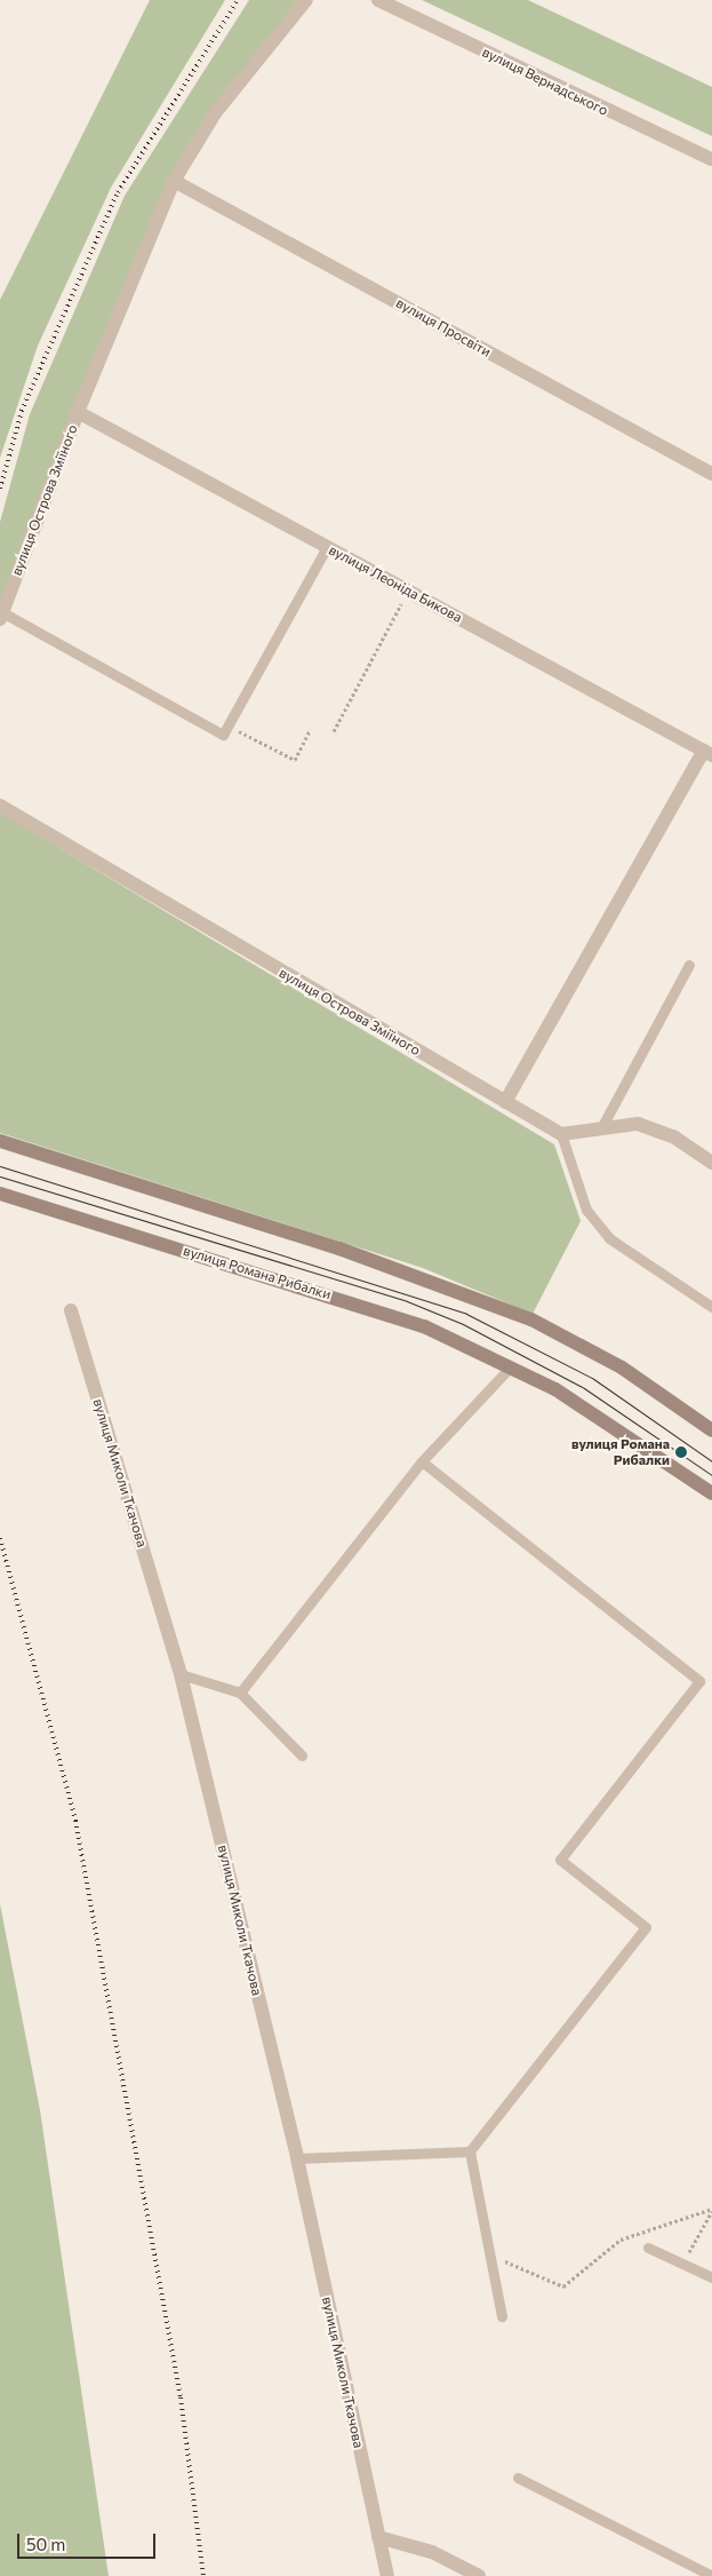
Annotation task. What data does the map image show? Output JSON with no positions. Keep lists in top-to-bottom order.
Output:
{
  "streets": {
    "main road": ["вулиця Романа Рибалки"],
    "street": [
      "вулиця Вернадського",
      "вулиця Просвіти",
      "вулиця Острова Зміїного",
      "вулиця Леоніда Бикова",
      "вулиця Миколи Ткачова"
    ]
  },
  "crossings": [
    ["вулиця Просвіти", "вулиця Острова Зміїного"],
    ["вулиця Острова Зміїного", "вулиця Леоніда Бикова"]
  ],
  "places": ["вулиця Романа Рибалки"],
  "scale_bar": "50 m"
}
